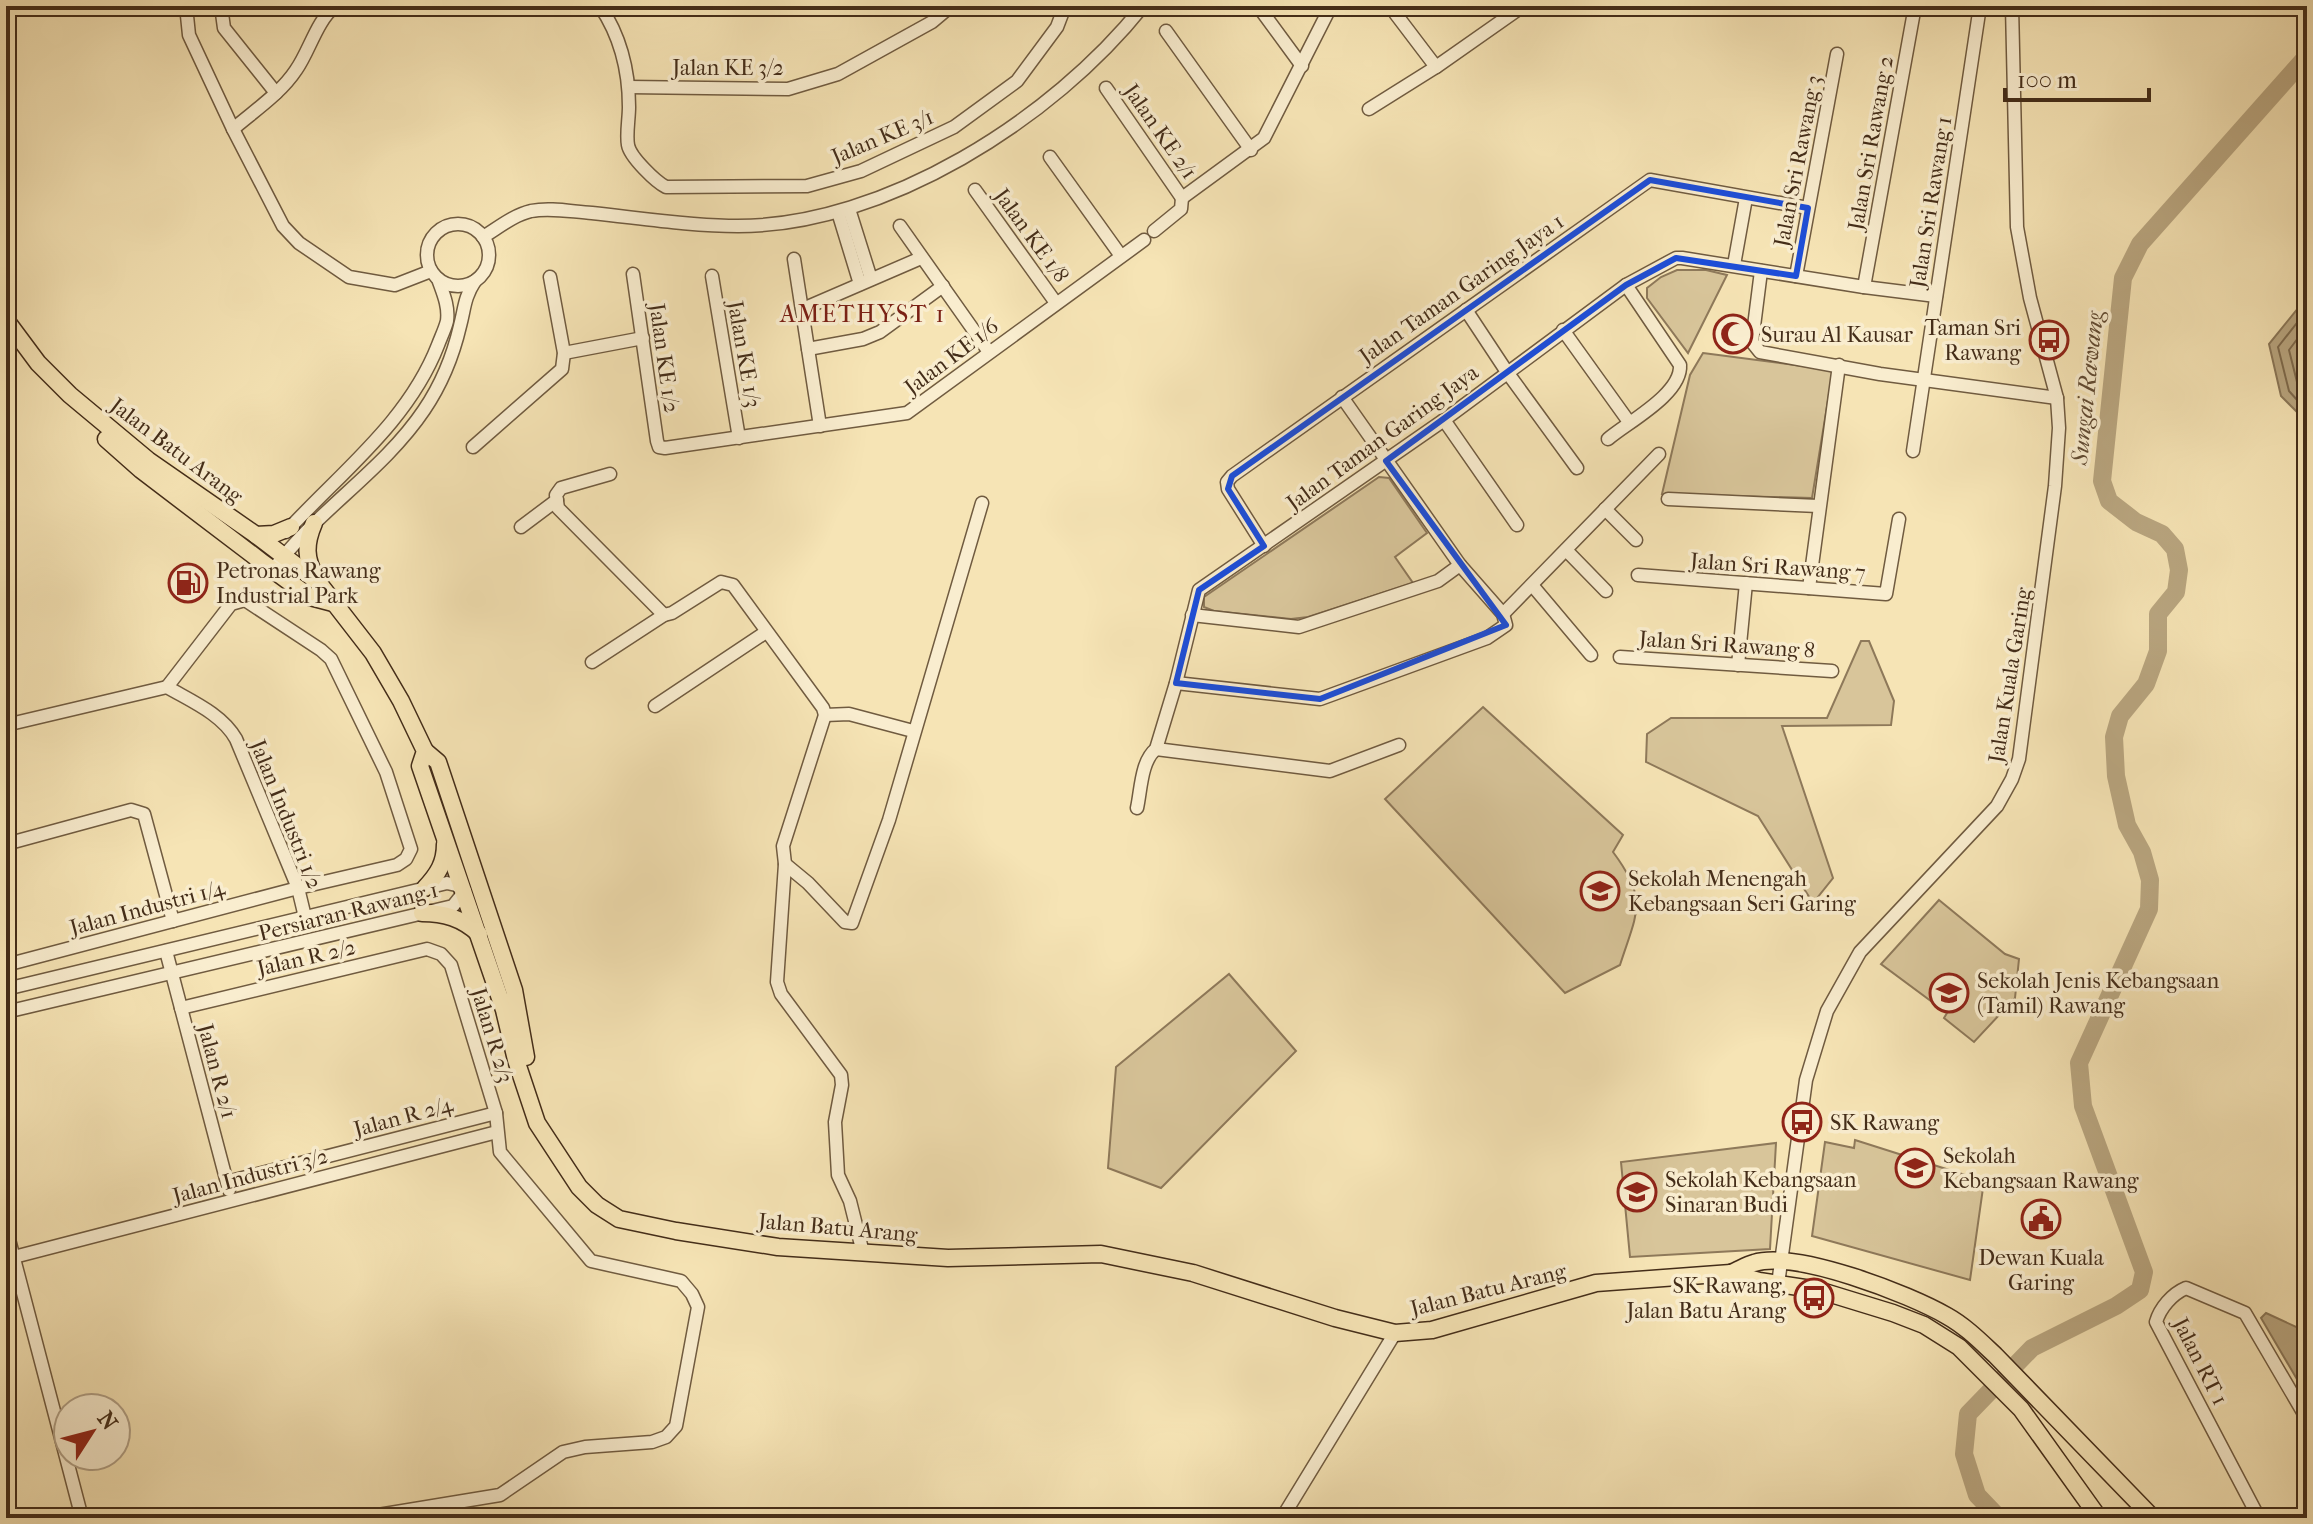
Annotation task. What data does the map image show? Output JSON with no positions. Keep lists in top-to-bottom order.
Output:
{
  "streets": {
    "main road": ["Jalan Batu Arang"],
    "street": [
      "Jalan KE 3/2",
      "Jalan KE 2/1",
      "Jalan KE 3/1",
      "Jalan Sri Rawang 2",
      "Jalan Sri Rawang 3",
      "Jalan Sri Rawang 1",
      "Jalan KE 1/8",
      "Jalan Taman Garing Jaya 1",
      "Jalan KE 1/3",
      "Jalan KE 1/6",
      "Jalan KE 1/2",
      "Jalan Taman Garing Jaya",
      "Jalan Sri Rawang 7",
      "Jalan Sri Rawang 8",
      "Jalan Kuala Garing",
      "Jalan Industri 1/2",
      "Jalan Industri 1/4",
      "Persiaran Rawang 1",
      "Jalan R 2/2",
      "Jalan R 2/3",
      "Jalan R 2/1",
      "Jalan R 2/4",
      "Jalan Industri 3/2",
      "Jalan RT 1"
    ]
  },
  "crossings": [
    ["Jalan KE 3/2", "Jalan KE 3/1"],
    ["Jalan KE 2/1", "Jalan KE 1/6"],
    ["Jalan Sri Rawang 2", "Jalan Taman Garing Jaya"],
    ["Jalan Sri Rawang 3", "Jalan Taman Garing Jaya 1"],
    ["Jalan Sri Rawang 3", "Jalan Taman Garing Jaya"],
    ["Jalan Sri Rawang 1", "Jalan Taman Garing Jaya"],
    ["Jalan KE 1/8", "Jalan KE 1/6"],
    ["Jalan Taman Garing Jaya 1", "Jalan Taman Garing Jaya"],
    ["Jalan KE 1/3", "Jalan KE 1/6"],
    ["Jalan KE 1/6", "Jalan KE 1/2"],
    ["Jalan Batu Arang", "Jalan Kuala Garing"],
    ["Jalan Batu Arang", "Persiaran Rawang 1"],
    ["Jalan Industri 1/2", "Jalan Industri 1/4"],
    ["Jalan Industri 1/2", "Persiaran Rawang 1"],
    ["Persiaran Rawang 1", "Jalan R 2/1"],
    ["Jalan R 2/2", "Jalan R 2/3"],
    ["Jalan R 2/2", "Jalan R 2/1"],
    ["Jalan R 2/3", "Jalan R 2/4"],
    ["Jalan R 2/3", "Jalan Industri 3/2"],
    ["Jalan R 2/1", "Jalan R 2/4"],
    ["Jalan R 2/1", "Jalan Industri 3/2"]
  ],
  "districts": ["AMETHYST 1"],
  "water": ["Sungai Rawang"],
  "places": {
    "mosque": ["Surau Al Kausar"],
    "bus stop": ["Taman Sri Rawang", "SK Rawang", "SK Rawang, Jalan Batu Arang"],
    "fuel station": ["Petronas Rawang Industrial Park"],
    "school or university": [
      "Sekolah Menengah Kebangsaan Seri Garing",
      "Sekolah Jenis Kebangsaan (Tamil) Rawang",
      "Sekolah Kebangsaan Rawang",
      "Sekolah Kebangsaan Sinaran Budi"
    ],
    "public building": ["Dewan Kuala Garing"]
  },
  "scale_bar": "100 m",
  "north": "top right"
}
